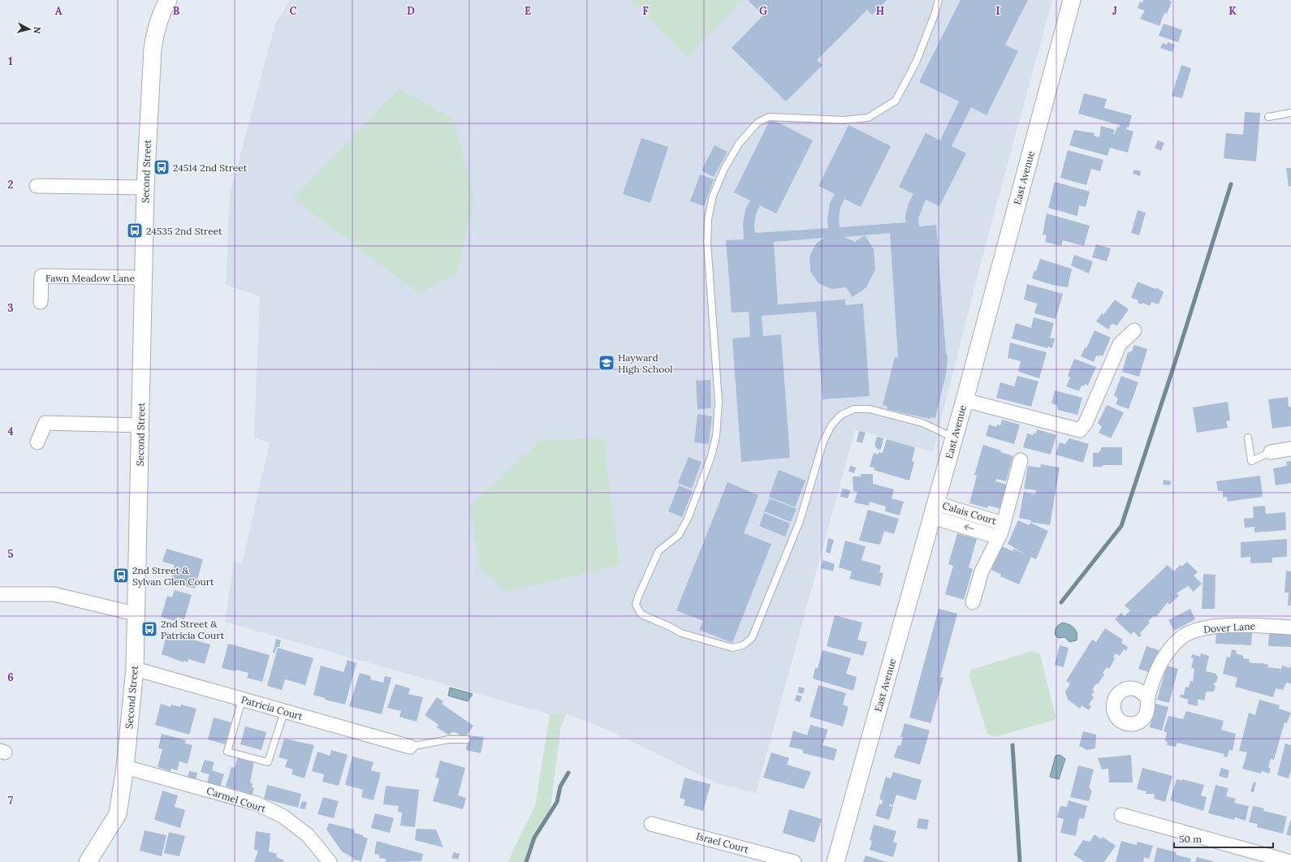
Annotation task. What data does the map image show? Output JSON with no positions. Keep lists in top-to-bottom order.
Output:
{
  "streets": {
    "street": [
      "Second Street",
      "East Avenue",
      "Fawn Meadow Lane",
      "Calais Court",
      "Dover Lane",
      "Patricia Court",
      "Carmel Court",
      "Israel Court"
    ]
  },
  "crossings": [
    ["Second Street", "Fawn Meadow Lane"],
    ["Second Street", "Patricia Court"],
    ["Second Street", "Carmel Court"],
    ["East Avenue", "Calais Court"]
  ],
  "places": {
    "bus stop": [
      "24514 2nd Street",
      "24535 2nd Street",
      "2nd Street & Sylvan Glen Court",
      "2nd Street & Patricia Court"
    ],
    "school or university": ["Hayward High School"]
  },
  "scale_bar": "50 m",
  "north": "right",
  "grid": {
    "columns": [
      "A",
      "B",
      "C",
      "D",
      "E",
      "F",
      "G",
      "H",
      "I",
      "J",
      "K"
    ],
    "rows": [
      "1",
      "2",
      "3",
      "4",
      "5",
      "6",
      "7"
    ]
  }
}
